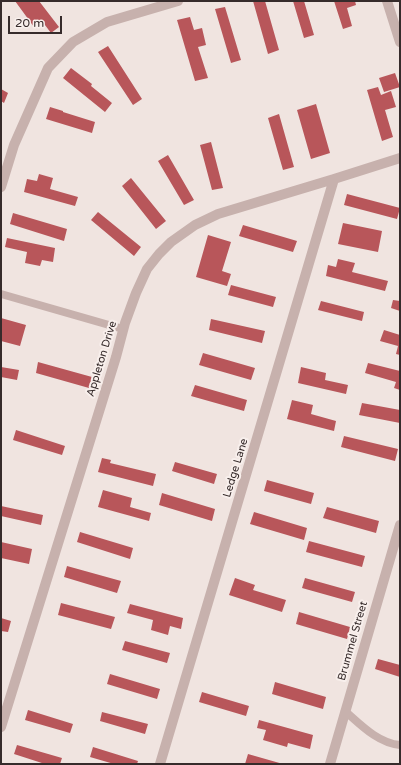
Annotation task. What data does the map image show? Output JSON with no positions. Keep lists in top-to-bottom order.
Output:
{
  "streets": {
    "street": ["Appleton Drive", "Ledge Lane", "Brummel Street"]
  },
  "crossings": [
    ["Appleton Drive", "Ledge Lane"]
  ],
  "scale_bar": "20 m"
}
